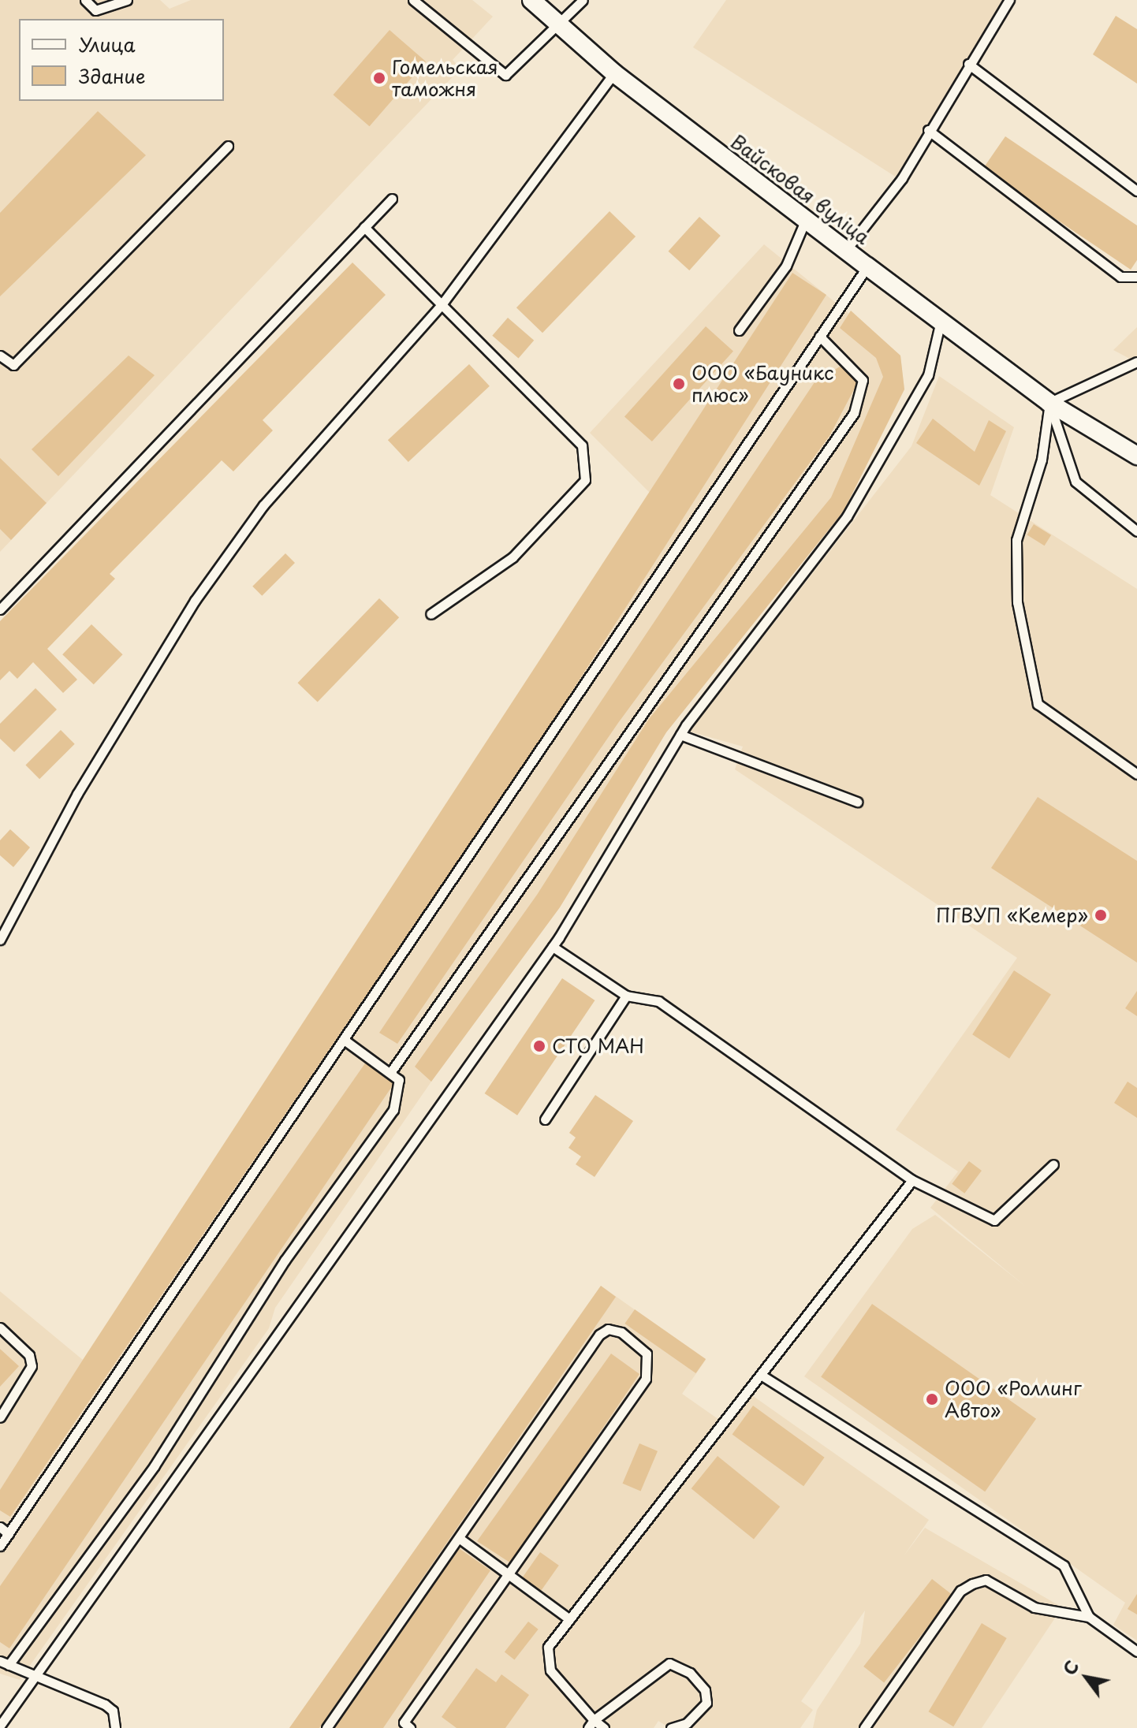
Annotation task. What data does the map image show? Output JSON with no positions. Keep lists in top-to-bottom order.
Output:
{
  "streets": {
    "street": ["Вайсковая вуліца"]
  },
  "places": [
    "Гомельская таможня",
    "ООО «Бауникс плюс»",
    "ПГВУП «Кемер»",
    "СТО МАН",
    "ООО «Роллинг Авто»"
  ],
  "legend": ["Улица", "Здание"],
  "north": "top left"
}
